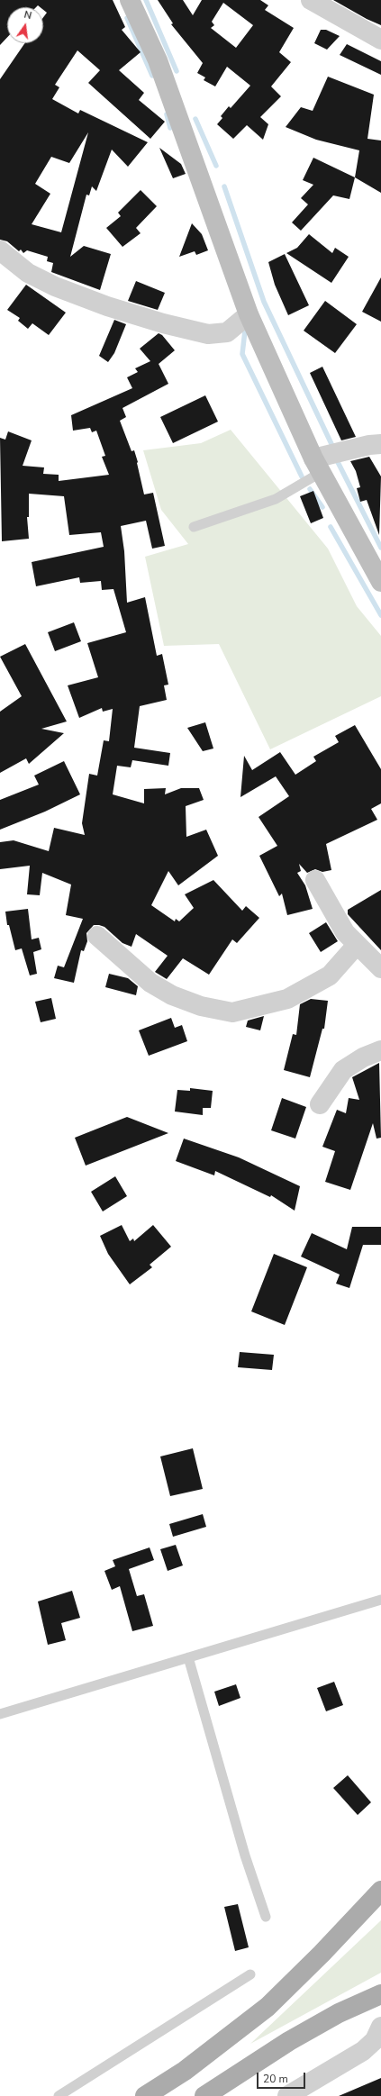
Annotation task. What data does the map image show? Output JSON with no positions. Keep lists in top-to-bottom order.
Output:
{
  "scale_bar": "20 m",
  "north": "top"
}
